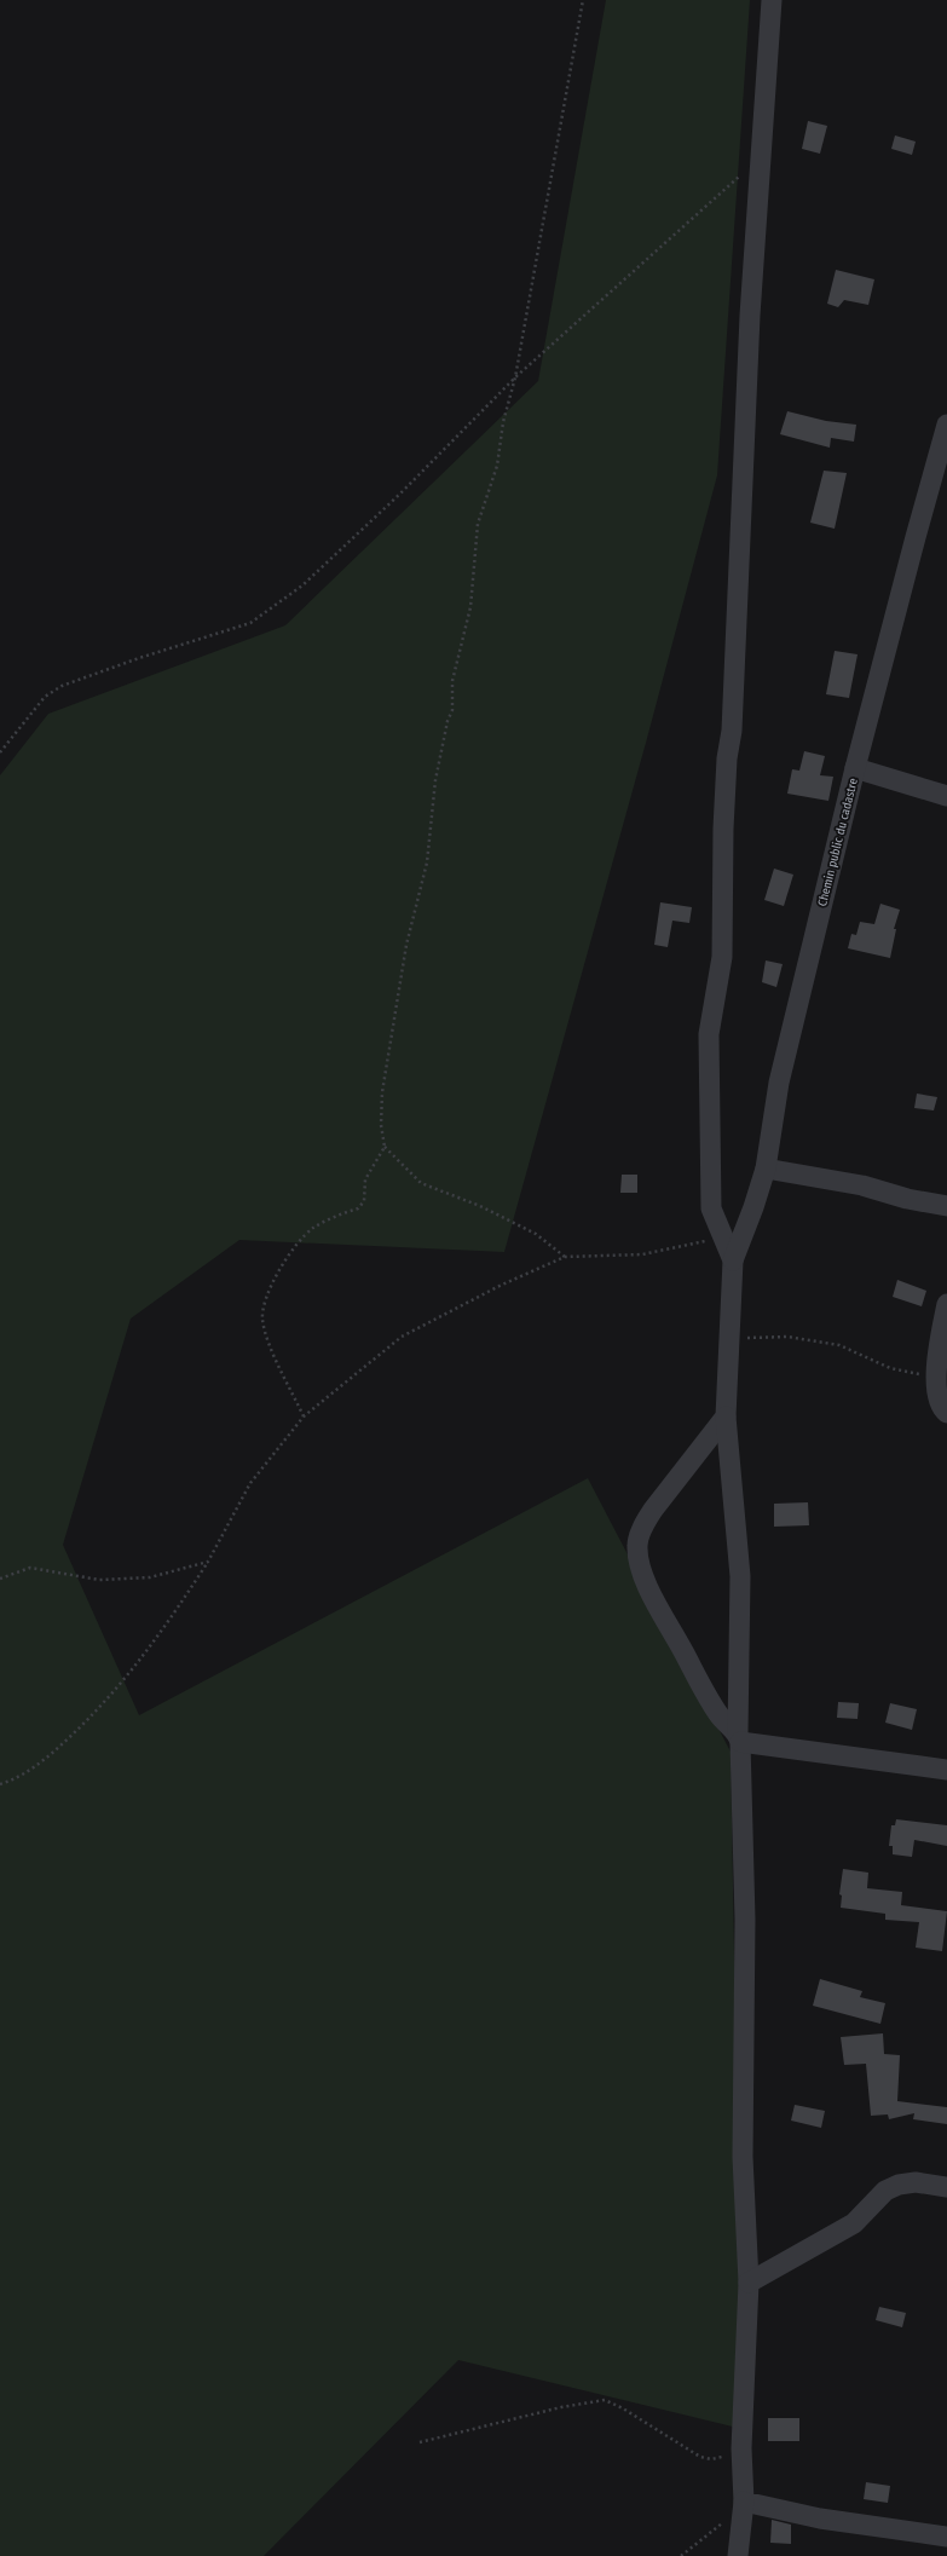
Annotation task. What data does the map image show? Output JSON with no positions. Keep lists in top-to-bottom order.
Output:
{
  "streets": {
    "street": ["Chemin public du cadastre"]
  }
}
